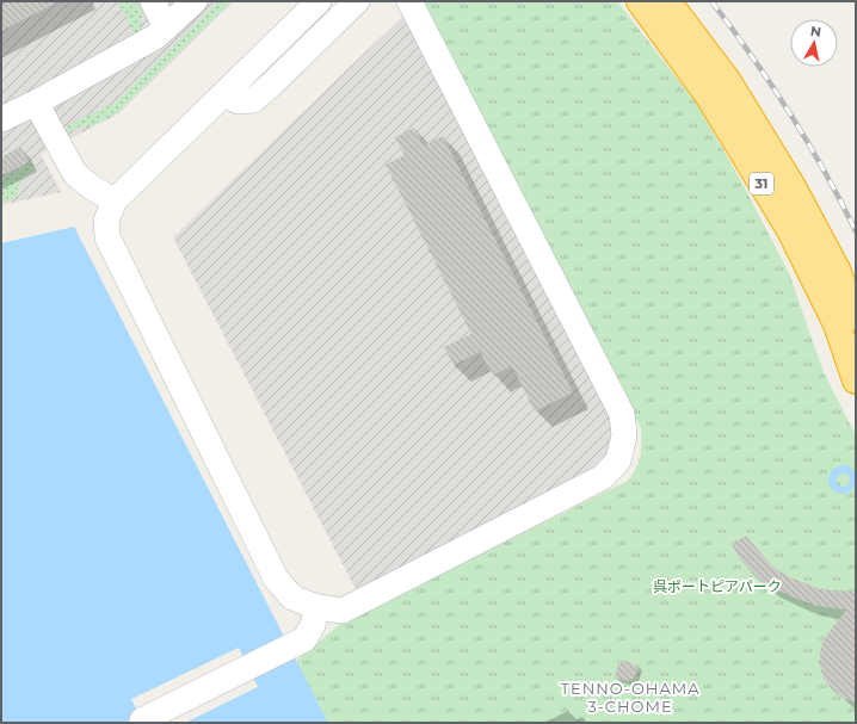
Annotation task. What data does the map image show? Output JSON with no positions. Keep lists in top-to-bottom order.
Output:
{
  "streets": {
    "highway": ["31"]
  },
  "districts": ["TENNO-OHAMA 3-CHOME"],
  "parks": ["呉ポートピアパーク"],
  "north": "top"
}
